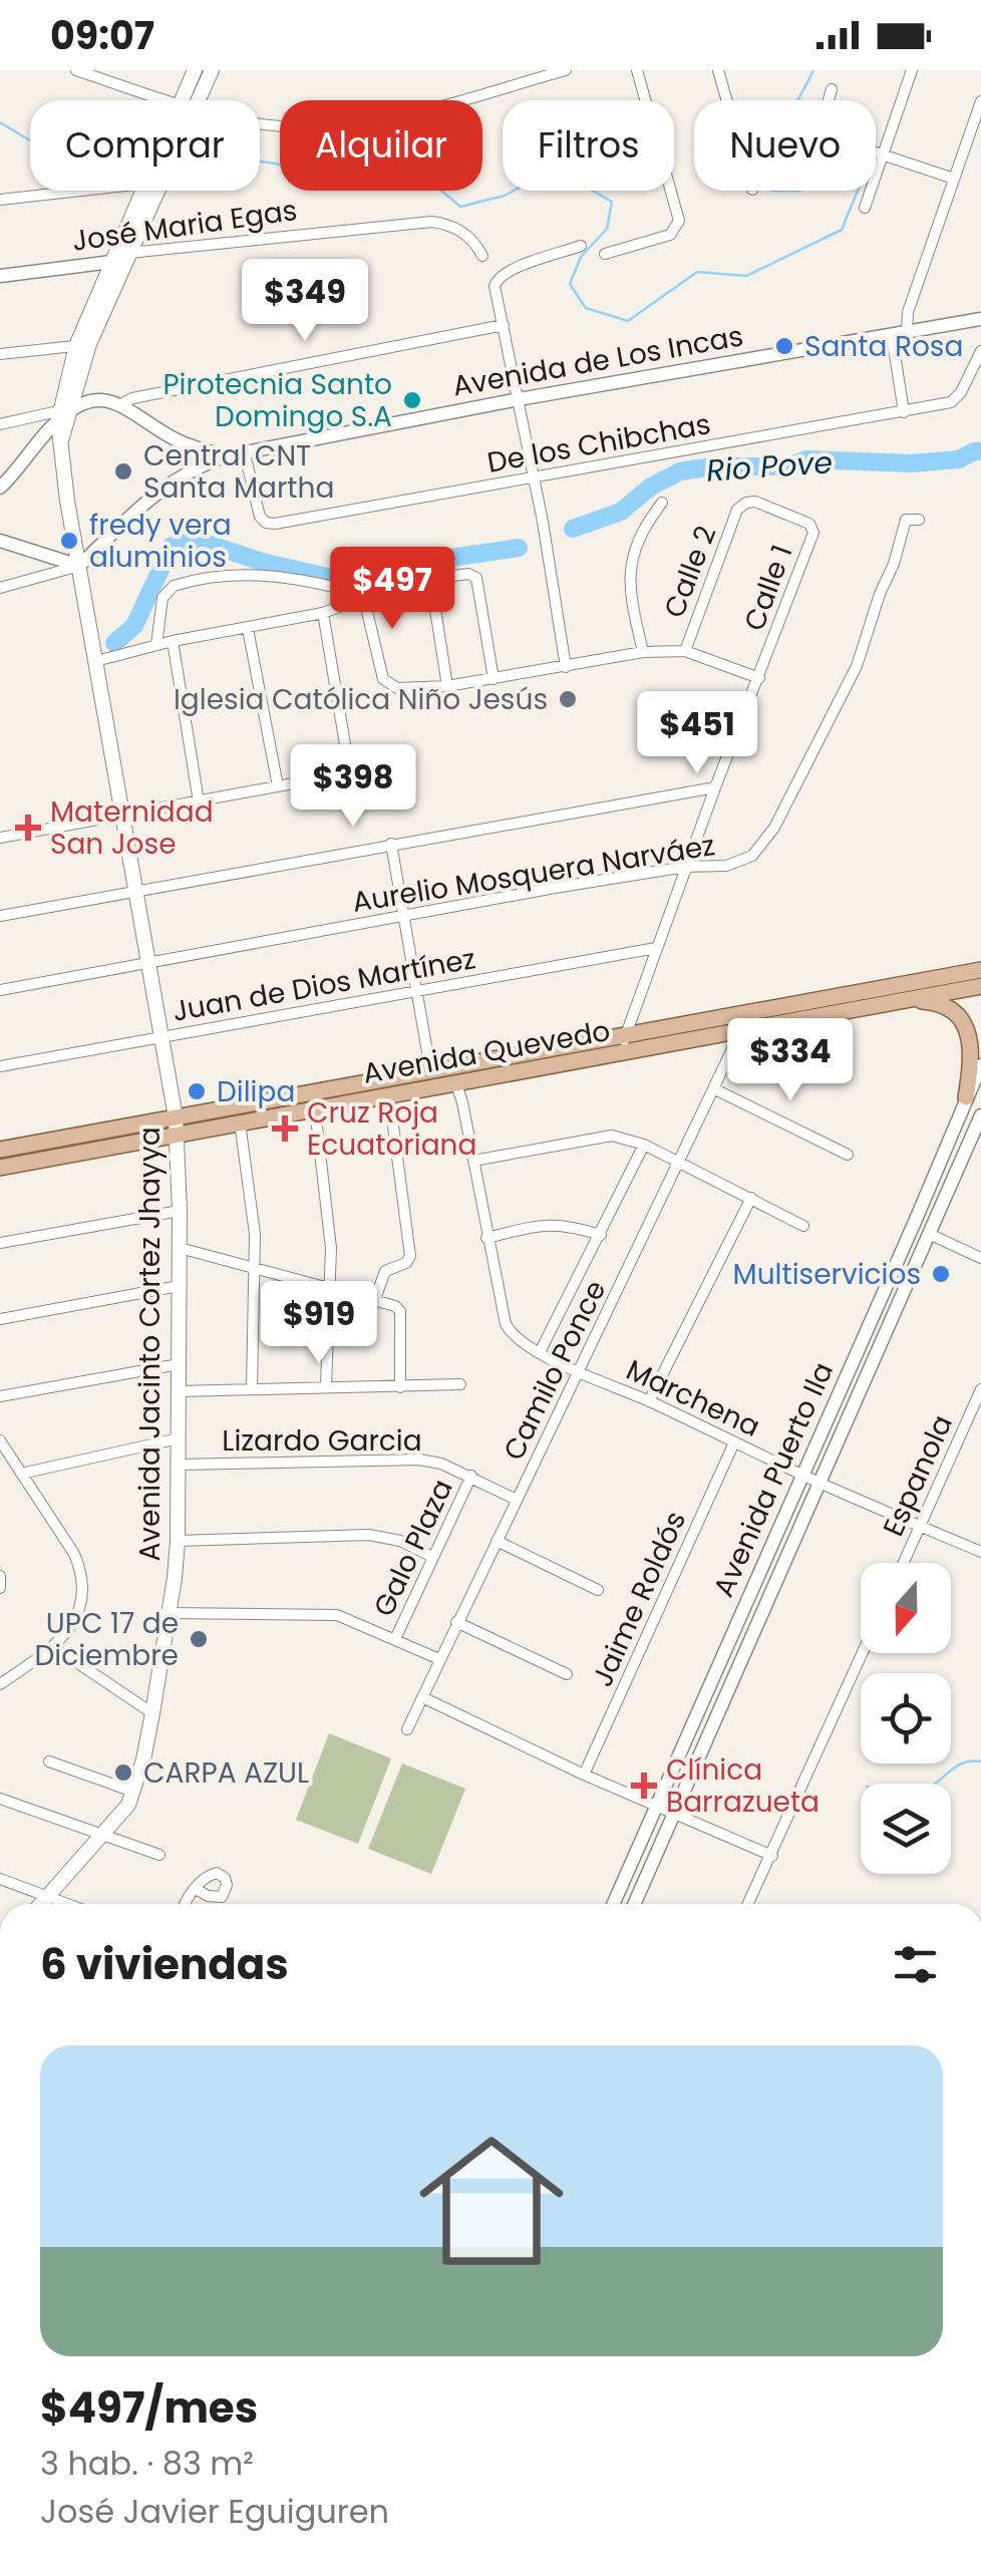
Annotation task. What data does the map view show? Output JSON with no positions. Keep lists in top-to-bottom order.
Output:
{
  "streets": {
    "main road": ["Avenida Quevedo", "Avenida Jacinto Cortez Jhayya"],
    "street": [
      "José Maria Egas",
      "Avenida de Los Incas",
      "De los Chibchas",
      "Calle 2",
      "Calle 1",
      "Aurelio Mosquera Narváez",
      "Juan de Dios Martínez",
      "Camilo Ponce",
      "Marchena",
      "Lizardo Garcia",
      "Espanola",
      "Avenida Puerto Ila",
      "Galo Plaza",
      "Jaime Roldós"
    ]
  },
  "crossings": [
    ["José Maria Egas", "Avenida Jacinto Cortez Jhayya"],
    ["Avenida de Los Incas", "De los Chibchas"],
    ["Avenida de Los Incas", "Avenida Jacinto Cortez Jhayya"],
    ["Calle 2", "Calle 1"],
    ["Calle 1", "Aurelio Mosquera Narváez"],
    ["Calle 1", "Juan de Dios Martínez"],
    ["Calle 1", "Avenida Quevedo"],
    ["Aurelio Mosquera Narváez", "Avenida Jacinto Cortez Jhayya"],
    ["Juan de Dios Martínez", "Avenida Jacinto Cortez Jhayya"],
    ["Avenida Quevedo", "Avenida Jacinto Cortez Jhayya"],
    ["Avenida Quevedo", "Camilo Ponce"],
    ["Avenida Jacinto Cortez Jhayya", "Lizardo Garcia"],
    ["Camilo Ponce", "Marchena"],
    ["Camilo Ponce", "Lizardo Garcia"],
    ["Marchena", "Espanola"],
    ["Marchena", "Avenida Puerto Ila"],
    ["Marchena", "Jaime Roldós"],
    ["Lizardo Garcia", "Galo Plaza"]
  ],
  "water": ["Rio Pove"],
  "places": {
    "other": [
      "Santa Rosa",
      "Pirotecnia Santo Domingo S.A",
      "Central CNT Santa Martha",
      "fredy vera aluminios",
      "Iglesia Católica Niño Jesús",
      "Dilipa",
      "Multiservicios",
      "UPC 17 de Diciembre",
      "CARPA AZUL"
    ],
    "health": ["Maternidad San Jose", "Cruz Roja Ecuatoriana", "Clínica Barrazueta"]
  },
  "north": "bottom",
  "page": {
    "status": "09:07",
    "chip": [
      "Comprar",
      "Alquilar",
      "Filtros",
      "Nuevo"
    ],
    "price": [
      "$349",
      "$497",
      "$451",
      "$398",
      "$334",
      "$919"
    ],
    "heading": "6 viviendas",
    "list": [
      {
        "name": "$497/mes",
        "note": "3 hab. · 83 m² · José Javier Eguiguren"
      }
    ]
  }
}
